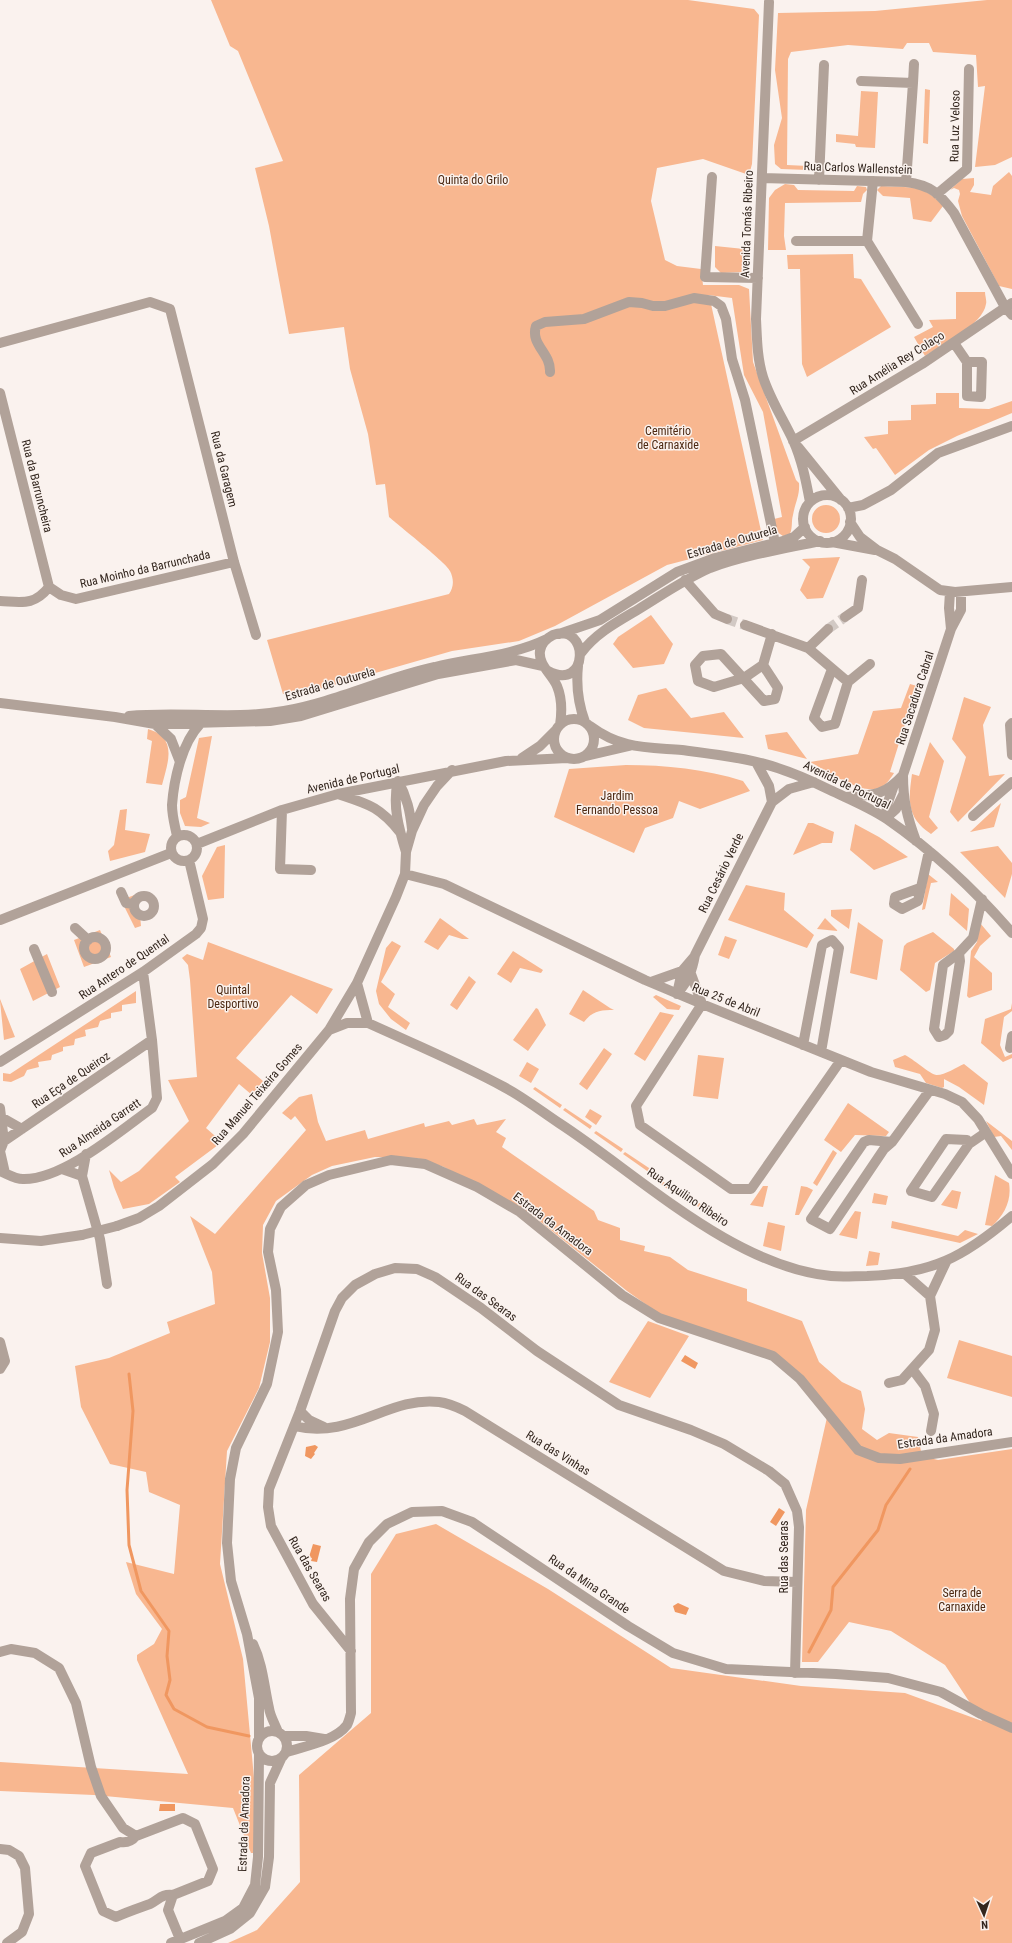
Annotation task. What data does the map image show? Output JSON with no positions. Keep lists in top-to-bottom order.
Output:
{
  "streets": {
    "street": [
      "Rua Luz Veloso",
      "Rua Carlos Wallenstein",
      "Avenida Tomás Ribeiro",
      "Rua Amélia Rey Colaço",
      "Rua da Garagem",
      "Rua da Barruncheira",
      "Estrada de Outurela",
      "Rua Moinho da Barrunchada",
      "Rua Sacadura Cabral",
      "Avenida de Portugal",
      "Rua Cesário Verde",
      "Rua Antero de Quental",
      "Rua 25 de Abril",
      "Rua Eça de Queiroz",
      "Rua Manuel Teixeira Gomes",
      "Rua Almeida Garrett",
      "Rua Aquilino Ribeiro",
      "Estrada da Amadora",
      "Rua das Searas",
      "Rua das Vinhas",
      "Rua da Mina Grande"
    ]
  },
  "crossings": [
    ["Rua Luz Veloso", "Rua Carlos Wallenstein"],
    ["Rua Carlos Wallenstein", "Avenida Tomás Ribeiro"],
    ["Rua Carlos Wallenstein", "Rua Amélia Rey Colaço"],
    ["Avenida Tomás Ribeiro", "Rua Amélia Rey Colaço"],
    ["Avenida Tomás Ribeiro", "Estrada de Outurela"],
    ["Rua da Garagem", "Rua Moinho da Barrunchada"],
    ["Rua da Barruncheira", "Rua Moinho da Barrunchada"],
    ["Rua Sacadura Cabral", "Avenida de Portugal"],
    ["Avenida de Portugal", "Rua Cesário Verde"],
    ["Avenida de Portugal", "Rua Antero de Quental"],
    ["Avenida de Portugal", "Rua Manuel Teixeira Gomes"],
    ["Rua Cesário Verde", "Rua 25 de Abril"],
    ["Rua Antero de Quental", "Rua Almeida Garrett"],
    ["Rua 25 de Abril", "Rua Manuel Teixeira Gomes"],
    ["Rua Eça de Queiroz", "Rua Almeida Garrett"],
    ["Rua Manuel Teixeira Gomes", "Rua Aquilino Ribeiro"],
    ["Estrada da Amadora", "Rua da Mina Grande"],
    ["Rua das Searas", "Rua das Vinhas"],
    ["Rua das Searas", "Rua da Mina Grande"]
  ],
  "parks": [
    "Quinta do Grilo",
    "Cemitério de Carnaxide",
    "Jardim Fernando Pessoa",
    "Quintal Desportivo",
    "Serra de Carnaxide"
  ],
  "north": "bottom"
}
